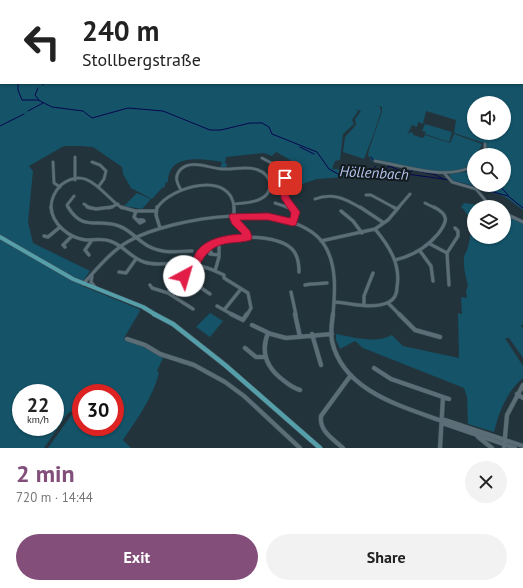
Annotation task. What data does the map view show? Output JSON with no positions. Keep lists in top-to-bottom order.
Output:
{
  "water": ["Höllenbach"],
  "page": {
    "turn": ["240 m", "Stollbergstraße"],
    "speed": "22 km/h",
    "limit": "30",
    "heading": ["2 min", "720 m · 14:44"],
    "buttons": ["Exit", "Share"]
  }
}
